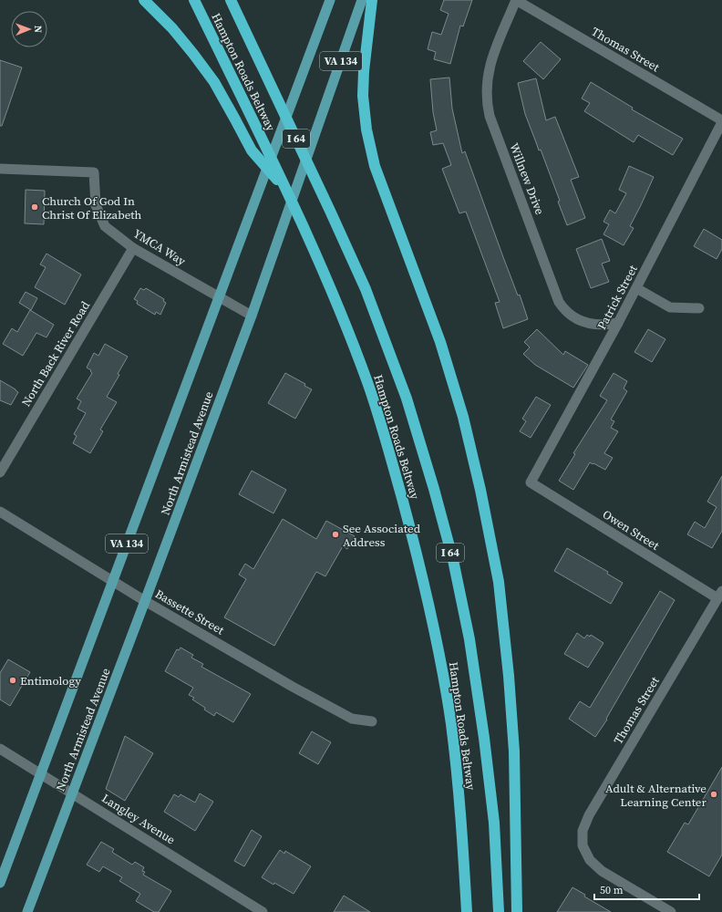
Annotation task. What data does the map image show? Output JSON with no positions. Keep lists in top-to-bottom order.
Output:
{
  "streets": {
    "highway": ["Hampton Roads Beltway", "I 64"],
    "main road": ["VA 134", "North Armistead Avenue"],
    "street": [
      "Thomas Street",
      "Willnew Drive",
      "YMCA Way",
      "Patrick Street",
      "North Back River Road",
      "Owen Street",
      "Bassette Street",
      "Langley Avenue"
    ]
  },
  "crossings": [
    ["Thomas Street", "Willnew Drive"],
    ["Thomas Street", "Patrick Street"],
    ["Thomas Street", "Owen Street"],
    ["Willnew Drive", "Patrick Street"],
    ["YMCA Way", "North Back River Road"],
    ["YMCA Way", "North Armistead Avenue"],
    ["Patrick Street", "Owen Street"],
    ["North Armistead Avenue", "Bassette Street"],
    ["North Armistead Avenue", "Langley Avenue"]
  ],
  "places": [
    "Church Of God In Christ Of Elizabeth",
    "See Associated Address",
    "Entimology",
    "Adult & Alternative Learning Center"
  ],
  "scale_bar": "50 m",
  "north": "right"
}
